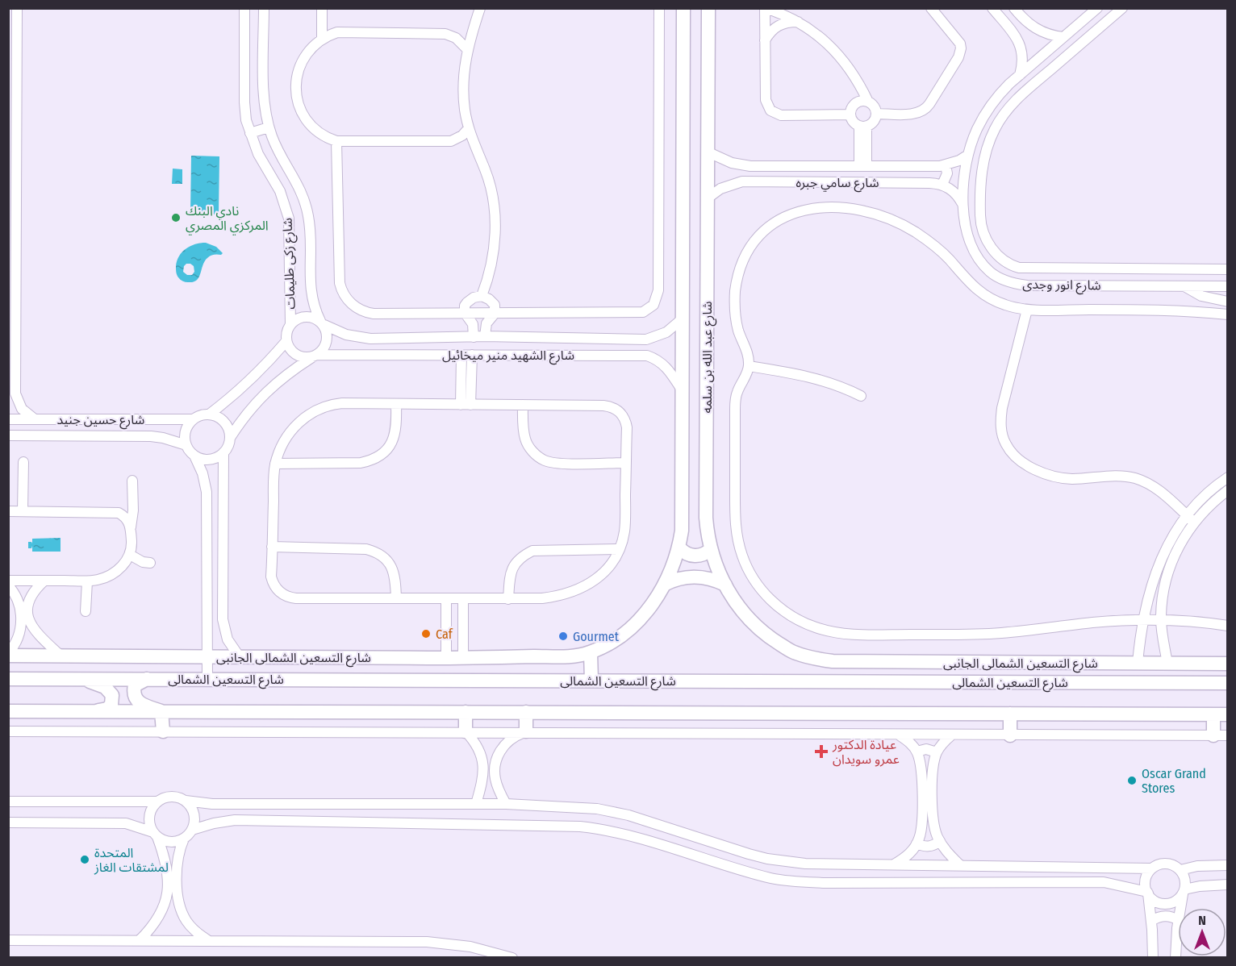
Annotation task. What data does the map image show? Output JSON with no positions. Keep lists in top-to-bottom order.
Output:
{
  "streets": {
    "main road": ["شارع عبد الله بن سلمه", "شارع التسعين الشمالى الجانبى", "شارع التسعين الشمالى"],
    "street": [
      "شارع سامي جبره",
      "شارع زكى طليمات",
      "شارع انور وجدى",
      "شارع الشهيد منير ميخائيل",
      "شارع حسين جنيد"
    ]
  },
  "crossings": [
    ["شارع سامي جبره", "شارع انور وجدى"],
    ["شارع سامي جبره", "شارع عبد الله بن سلمه"],
    ["شارع زكى طليمات", "شارع الشهيد منير ميخائيل"],
    ["شارع الشهيد منير ميخائيل", "شارع عبد الله بن سلمه"],
    ["شارع عبد الله بن سلمه", "شارع التسعين الشمالى الجانبى"]
  ],
  "places": {
    "other": [
      "نادي البنك المركزي المصري",
      "Caf",
      "Gourmet",
      "Oscar Grand Stores",
      "المتحدة لمشتقات الغاز"
    ],
    "health": ["عيادة الدكتور عمرو سويدان"]
  },
  "north": "top"
}
